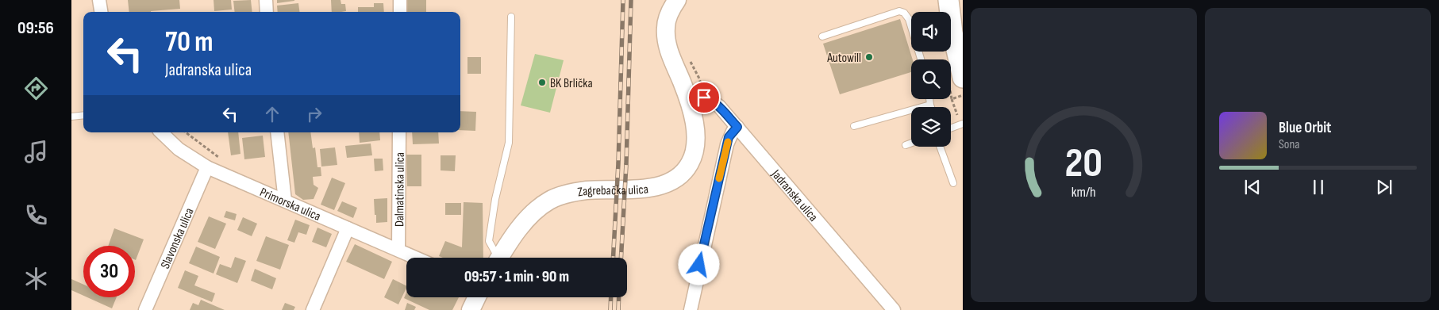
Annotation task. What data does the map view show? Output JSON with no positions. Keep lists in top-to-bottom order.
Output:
{
  "streets": {
    "main road": ["Zagrebačka ulica"],
    "street": [
      "Dalmatinska ulica",
      "Jadranska ulica",
      "Primorska ulica",
      "Slavonska ulica"
    ]
  },
  "crossings": [
    ["Dalmatinska ulica", "Primorska ulica"],
    ["Zagrebačka ulica", "Jadranska ulica"],
    ["Primorska ulica", "Slavonska ulica"]
  ],
  "places": ["Autowill", "BK Brlička"],
  "page": {
    "tabs": "09:56",
    "turn": ["70 m", "Jadranska ulica"],
    "song": ["Blue Orbit", "Sona"],
    "limit": "30",
    "trip": "09:57 · 1 min · 90 m",
    "gauge": ["20", "km/h"]
  }
}
